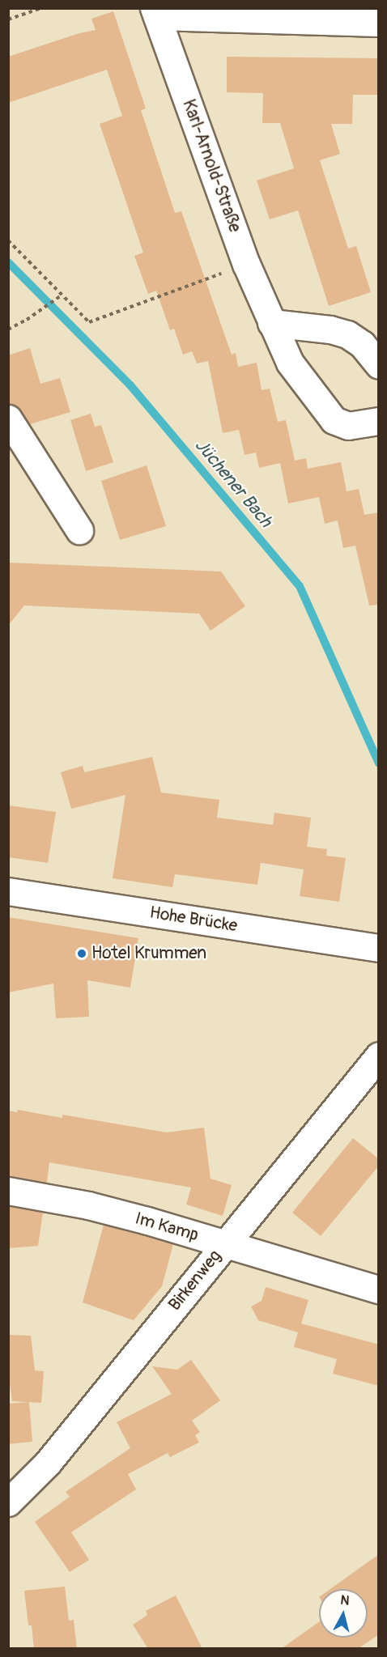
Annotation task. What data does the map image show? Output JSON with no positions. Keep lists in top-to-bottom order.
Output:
{
  "streets": {
    "street": [
      "Karl-Arnold-Straße",
      "Hohe Brücke",
      "Im Kamp",
      "Birkenweg"
    ]
  },
  "crossings": [
    ["Im Kamp", "Birkenweg"]
  ],
  "water": ["Jüchener Bach"],
  "places": ["Hotel Krummen"],
  "north": "top"
}
